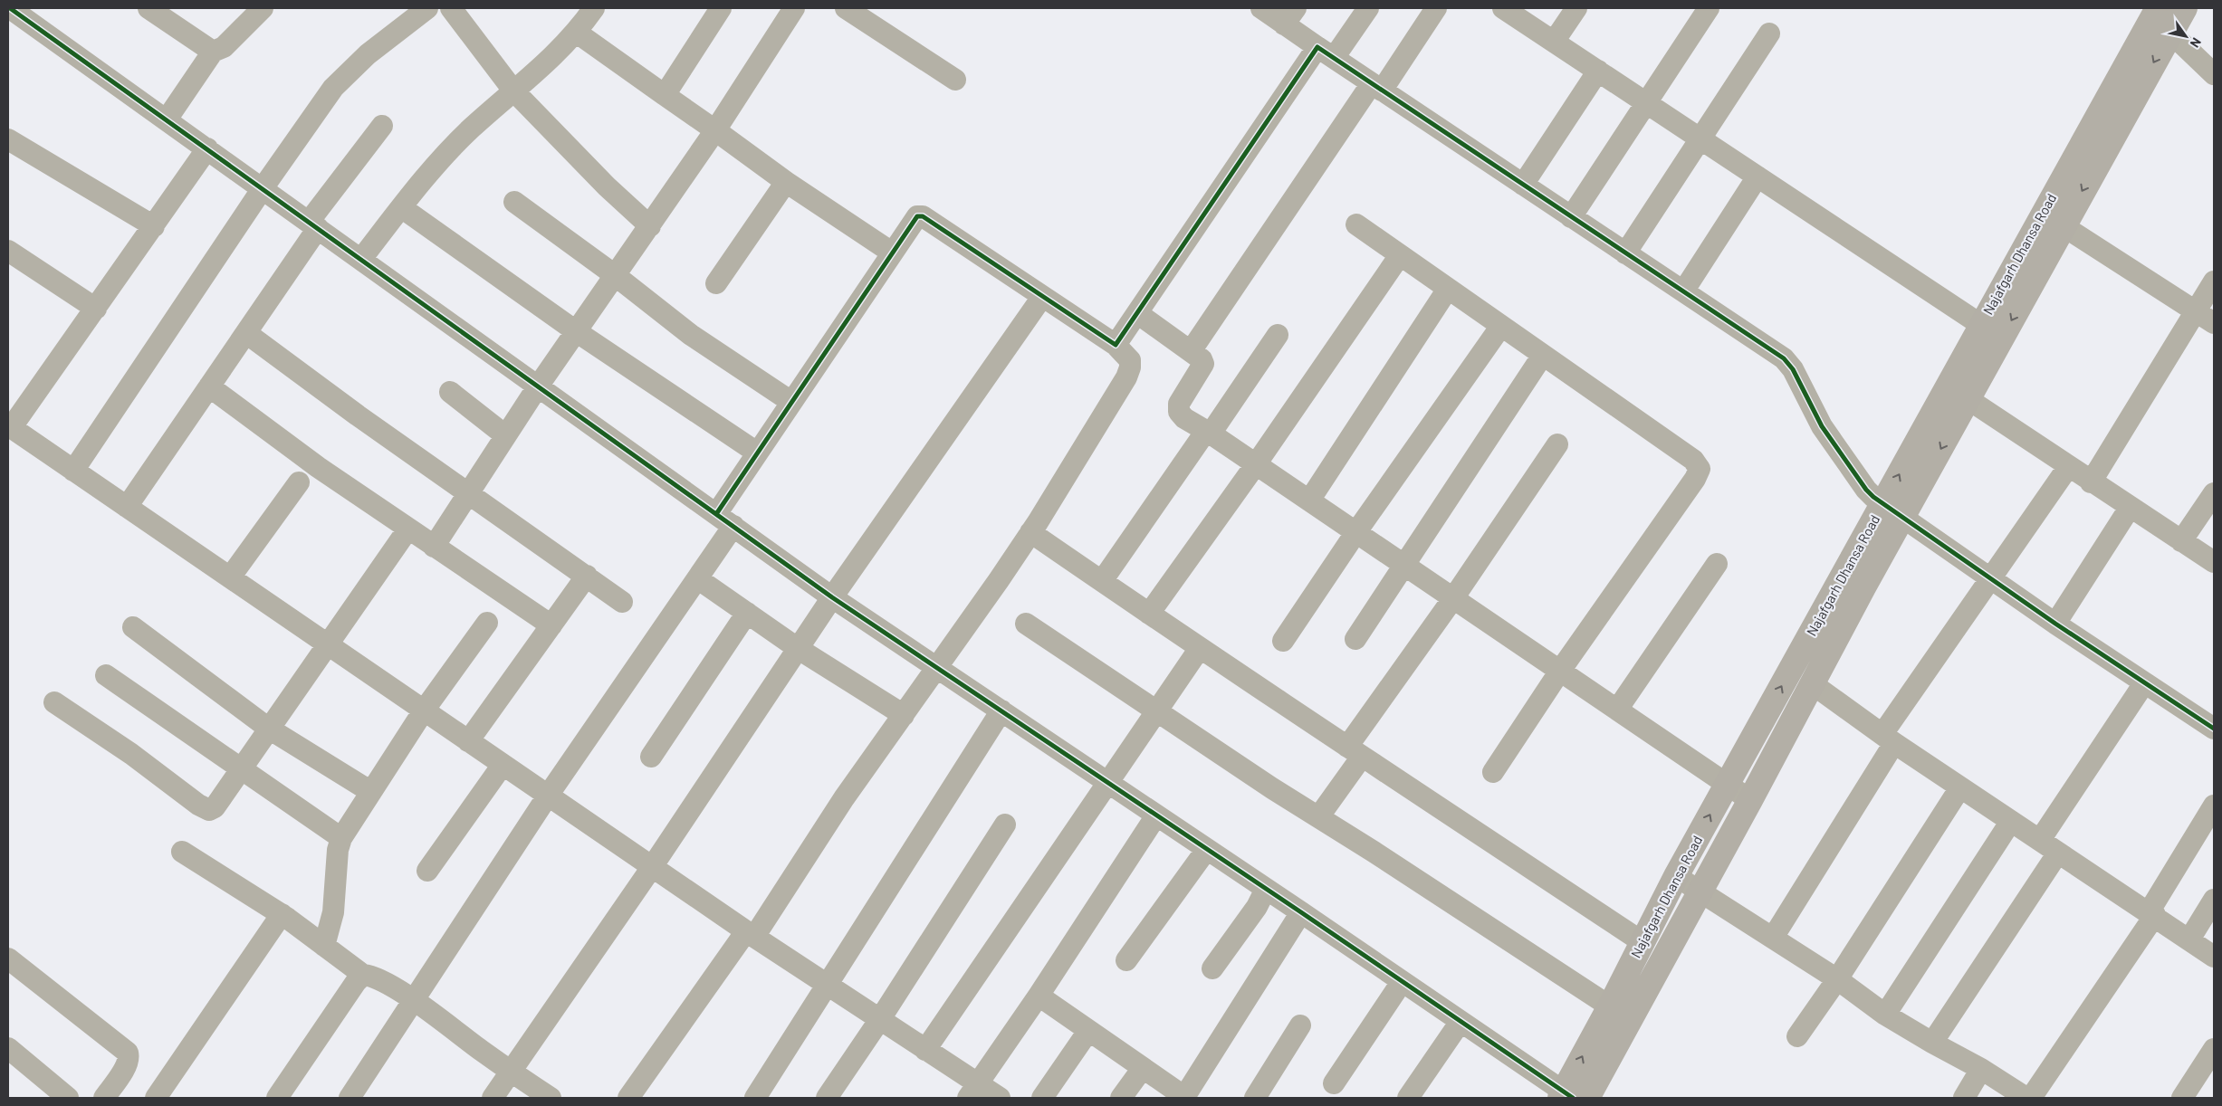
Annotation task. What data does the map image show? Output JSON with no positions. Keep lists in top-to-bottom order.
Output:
{
  "streets": {
    "main road": ["Najafgarh Dhansa Road"]
  },
  "north": "bottom right"
}
